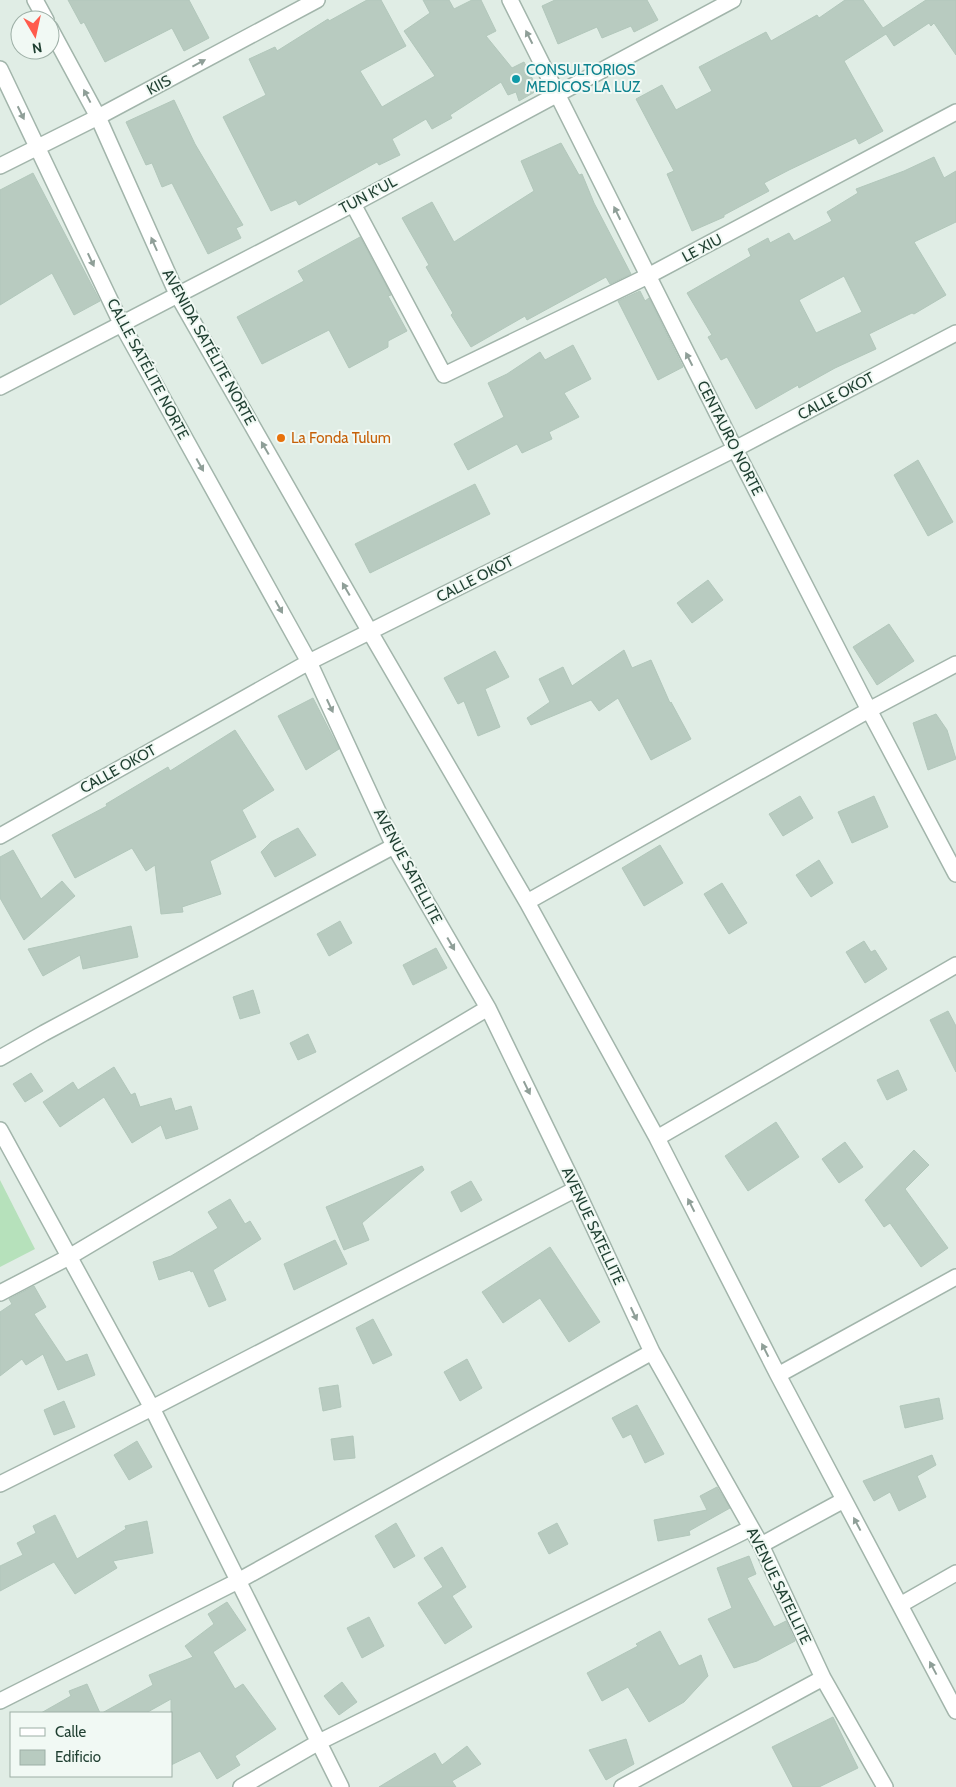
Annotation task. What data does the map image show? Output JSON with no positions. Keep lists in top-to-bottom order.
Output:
{
  "streets": {
    "street": [
      "KIIS",
      "TUN K'UL",
      "LE XIU",
      "AVENIDA SATÉLITE NORTE",
      "CALLE SATÉLITE NORTE",
      "CALLE OKOT",
      "CENTAURO NORTE",
      "AVENUE SATELLITE"
    ]
  },
  "crossings": [
    ["KIIS", "AVENIDA SATÉLITE NORTE"],
    ["KIIS", "CALLE SATÉLITE NORTE"],
    ["TUN K'UL", "LE XIU"],
    ["TUN K'UL", "AVENIDA SATÉLITE NORTE"],
    ["TUN K'UL", "CALLE SATÉLITE NORTE"],
    ["TUN K'UL", "CENTAURO NORTE"],
    ["LE XIU", "CENTAURO NORTE"],
    ["AVENIDA SATÉLITE NORTE", "CALLE OKOT"],
    ["CALLE SATÉLITE NORTE", "CALLE OKOT"],
    ["CALLE SATÉLITE NORTE", "AVENUE SATELLITE"],
    ["CALLE OKOT", "CENTAURO NORTE"],
    ["CALLE OKOT", "AVENUE SATELLITE"]
  ],
  "one_way": [
    "KIIS",
    "AVENIDA SATÉLITE NORTE",
    "CALLE SATÉLITE NORTE",
    "CENTAURO NORTE",
    "AVENUE SATELLITE"
  ],
  "places": ["CONSULTORIOS MEDICOS LA LUZ", "La Fonda Tulum"],
  "legend": ["Calle", "Edificio"],
  "north": "bottom"
}
